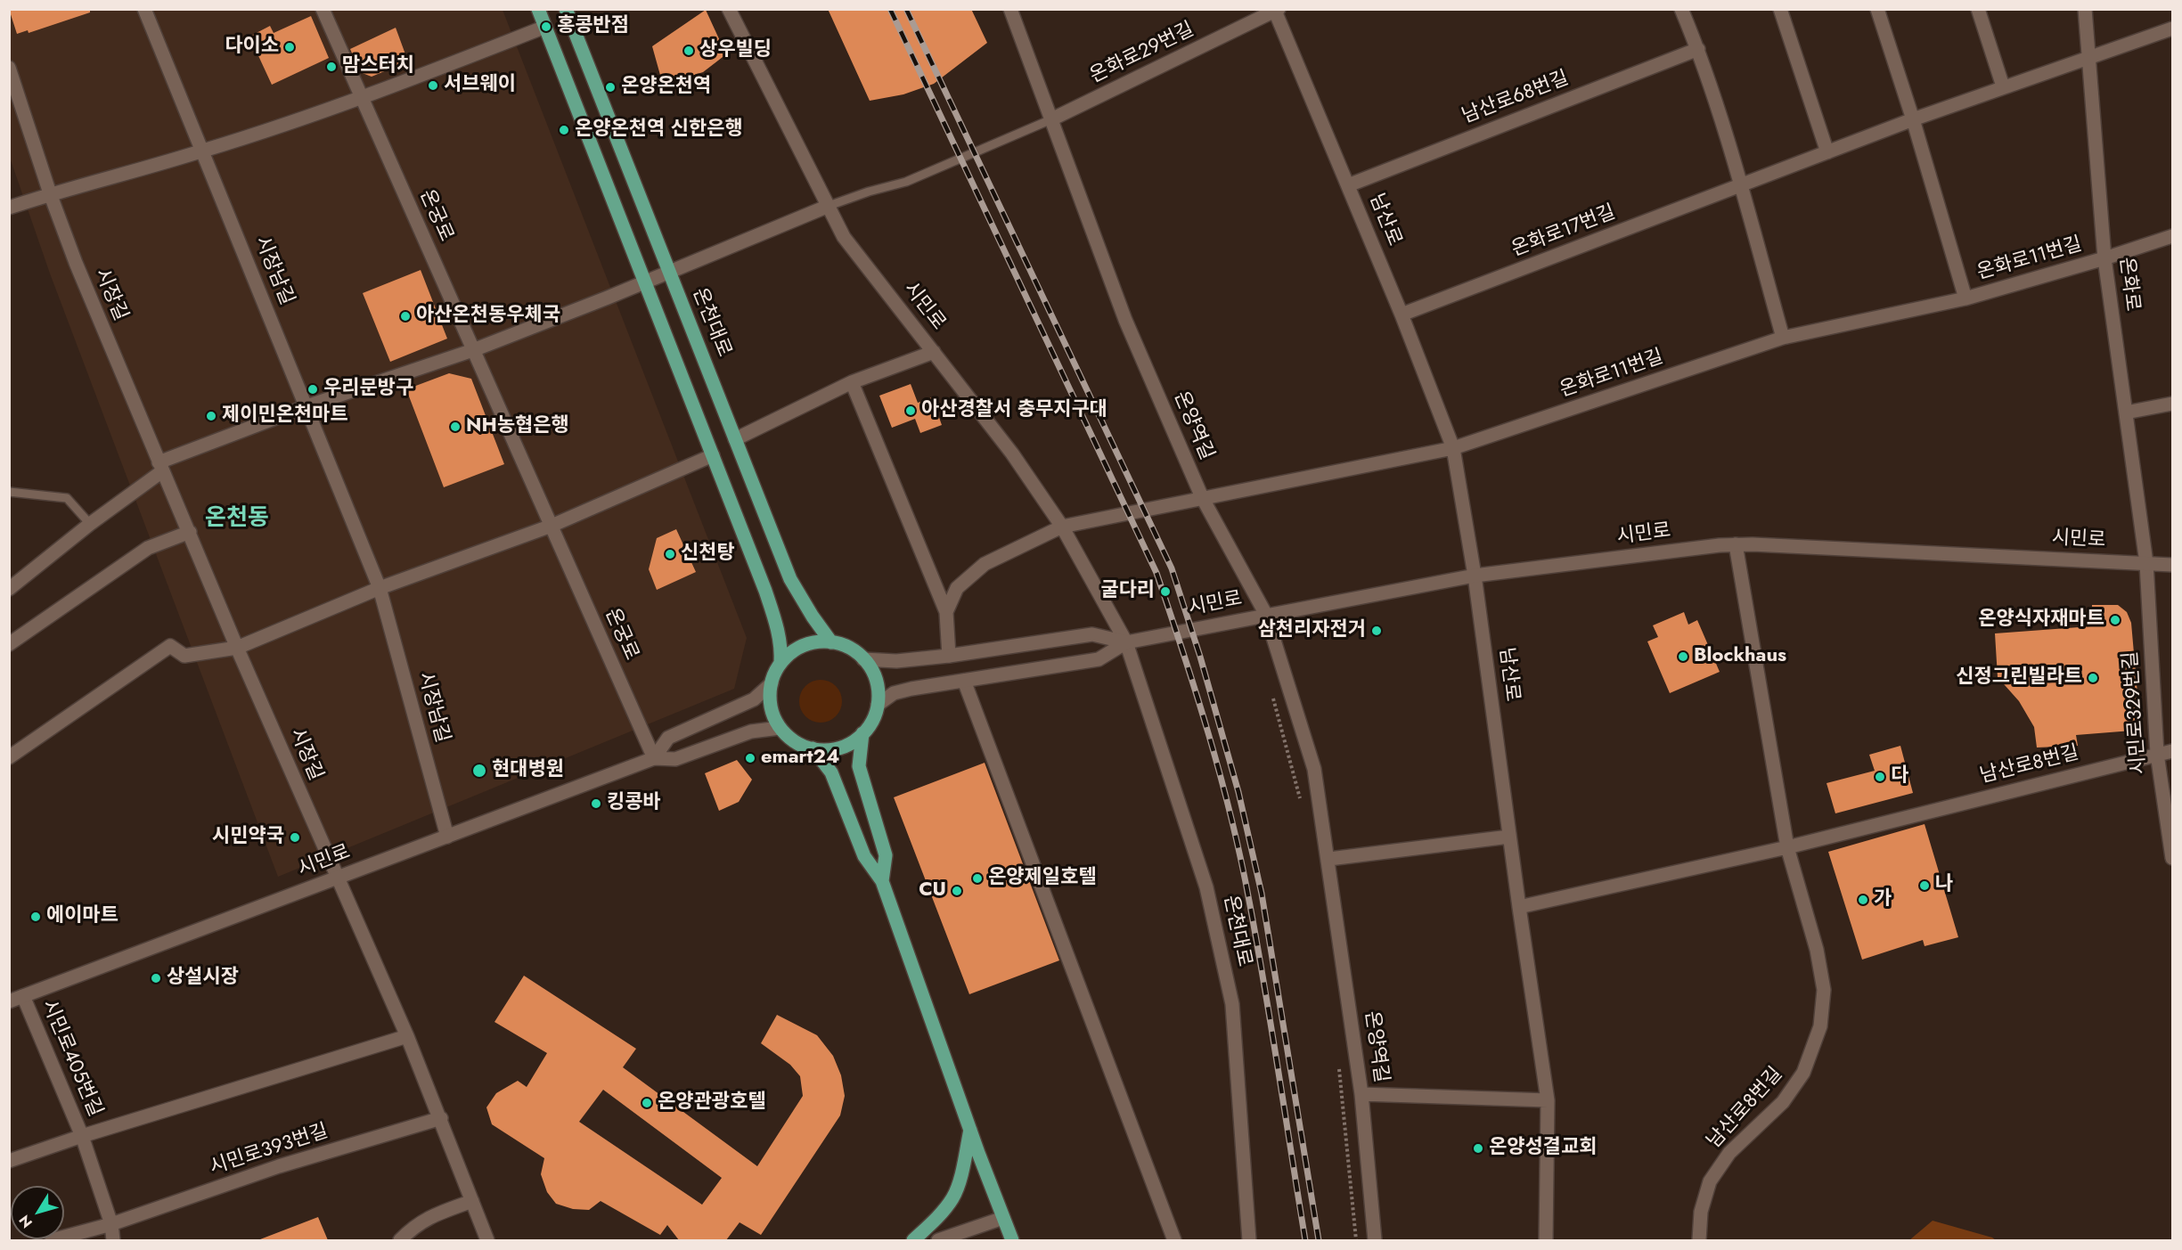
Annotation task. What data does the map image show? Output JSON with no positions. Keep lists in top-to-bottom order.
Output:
{
  "streets": {
    "main road": ["온천대로"],
    "street": [
      "온화로29번길",
      "남산로68번길",
      "온궁로",
      "남산로",
      "온화로17번길",
      "온화로11번길",
      "시장남길",
      "온화로",
      "시장길",
      "시민로",
      "온양역길",
      "시민로329번길",
      "남산로8번길",
      "시민로405번길",
      "시민로393번길"
    ]
  },
  "crossings": [
    ["온화로29번길", "남산로"],
    ["온화로29번길", "온양역길"],
    ["남산로68번길", "남산로"],
    ["온궁로", "시민로"],
    ["남산로", "온화로17번길"],
    ["남산로", "온화로11번길"],
    ["남산로", "시민로"],
    ["온화로17번길", "온화로11번길"],
    ["온화로17번길", "온화로"],
    ["온화로11번길", "온화로"],
    ["시장남길", "시민로"],
    ["온화로", "시민로"],
    ["온화로", "시민로329번길"],
    ["시장길", "시민로"],
    ["시민로", "온천대로"],
    ["시민로", "온양역길"],
    ["시민로", "시민로329번길"],
    ["시민로", "남산로8번길"],
    ["시민로", "시민로405번길"],
    ["시민로329번길", "남산로8번길"],
    ["시민로405번길", "시민로393번길"]
  ],
  "districts": ["온천동"],
  "places": [
    "홍콩반점",
    "다이소",
    "상우빌딩",
    "맘스터치",
    "서브웨이",
    "온양온천역",
    "온양온천역 신한은행",
    "아산온천동우체국",
    "우리문방구",
    "아산경찰서 충무지구대",
    "제이민온천마트",
    "NH농협은행",
    "신천탕",
    "굴다리",
    "온양식자재마트",
    "삼천리자전거",
    "Blockhaus",
    "신정그린빌라트",
    "emart24",
    "현대병원",
    "다",
    "킹콩바",
    "시민약국",
    "온양제일호텔",
    "나",
    "CU",
    "가",
    "에이마트",
    "상설시장",
    "온양관광호텔",
    "온양성결교회"
  ],
  "north": "bottom left"
}
